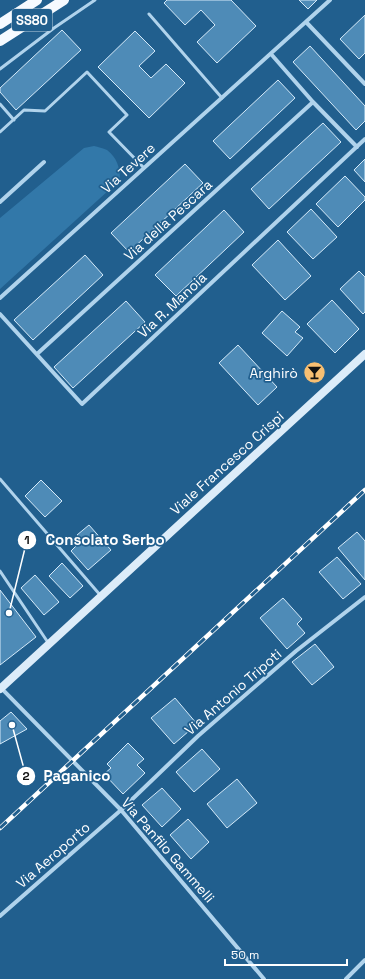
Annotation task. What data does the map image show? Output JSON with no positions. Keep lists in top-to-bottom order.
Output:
{
  "streets": {
    "main road": ["SS80"],
    "street": [
      "Via Tevere",
      "Via della Pescara",
      "Via R. Manoia",
      "Viale Francesco Crispi",
      "Via Antonio Tripoti",
      "Via Panfilo Gammelli",
      "Via Aeroporto"
    ]
  },
  "crossings": [
    ["Via della Pescara", "Via R. Manoia"],
    ["Viale Francesco Crispi", "Via Panfilo Gammelli"],
    ["Via Antonio Tripoti", "Via Panfilo Gammelli"],
    ["Via Antonio Tripoti", "Via Aeroporto"],
    ["Via Panfilo Gammelli", "Via Aeroporto"]
  ],
  "places": {
    "bar": ["Arghirò"],
    "other": ["Consolato Serbo", "Paganico"]
  },
  "scale_bar": "50 m"
}
